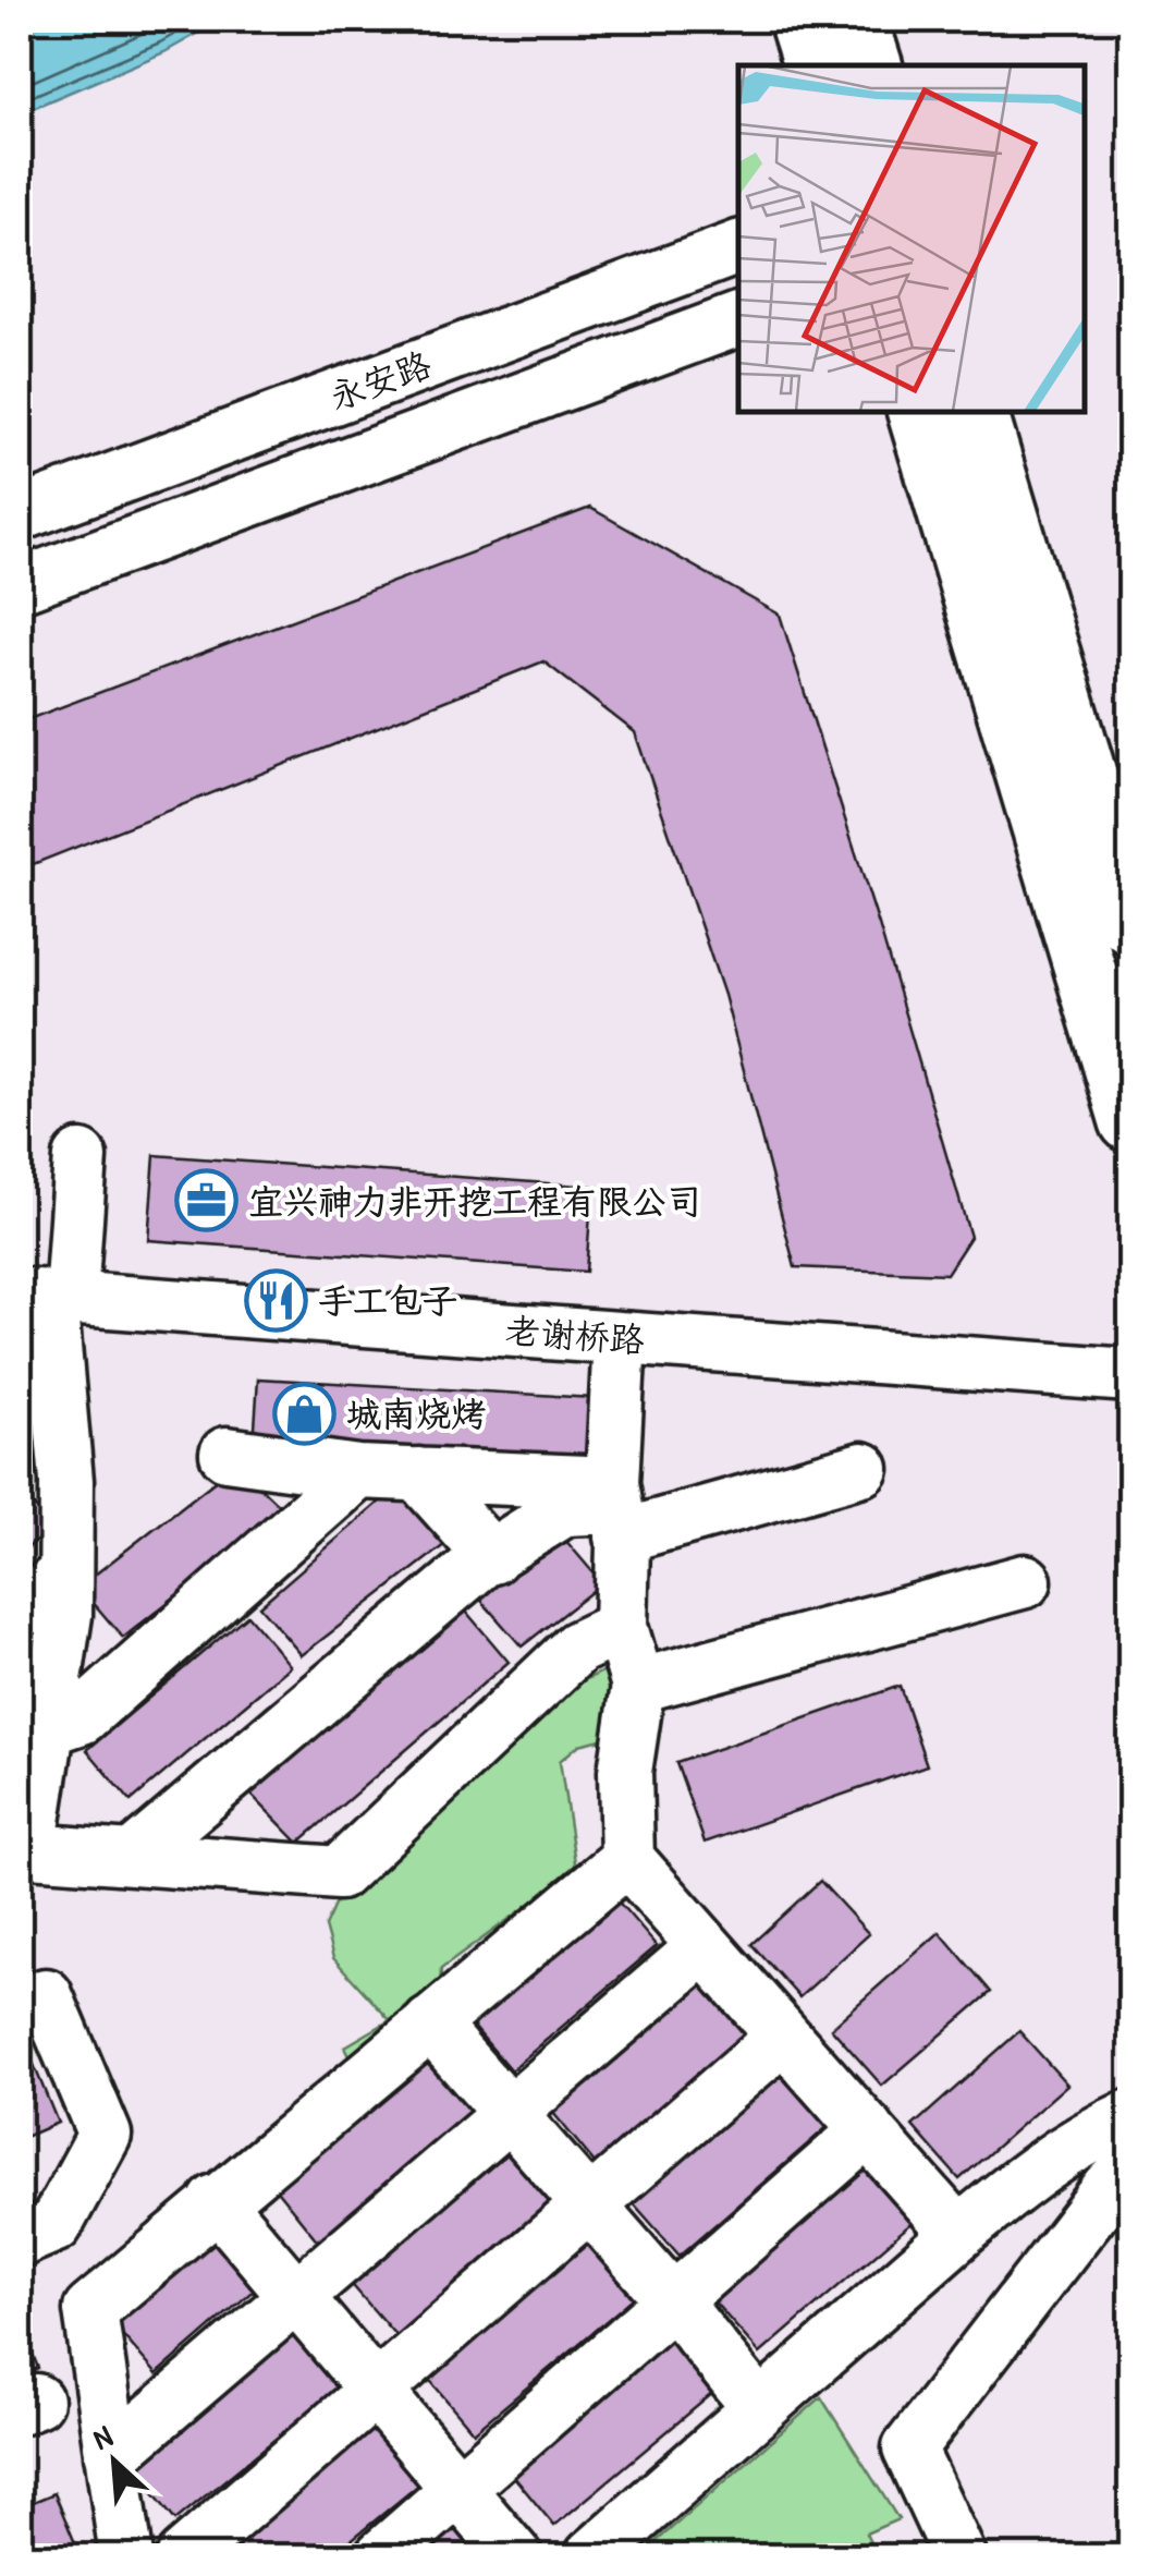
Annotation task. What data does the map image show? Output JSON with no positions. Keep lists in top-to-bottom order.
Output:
{
  "streets": {
    "street": ["永安路", "老谢桥路"]
  },
  "places": {
    "office": ["宜兴神力非开挖工程有限公司"],
    "restaurant": ["手工包子"],
    "shop": ["城南烧烤"]
  },
  "north": "top left"
}
